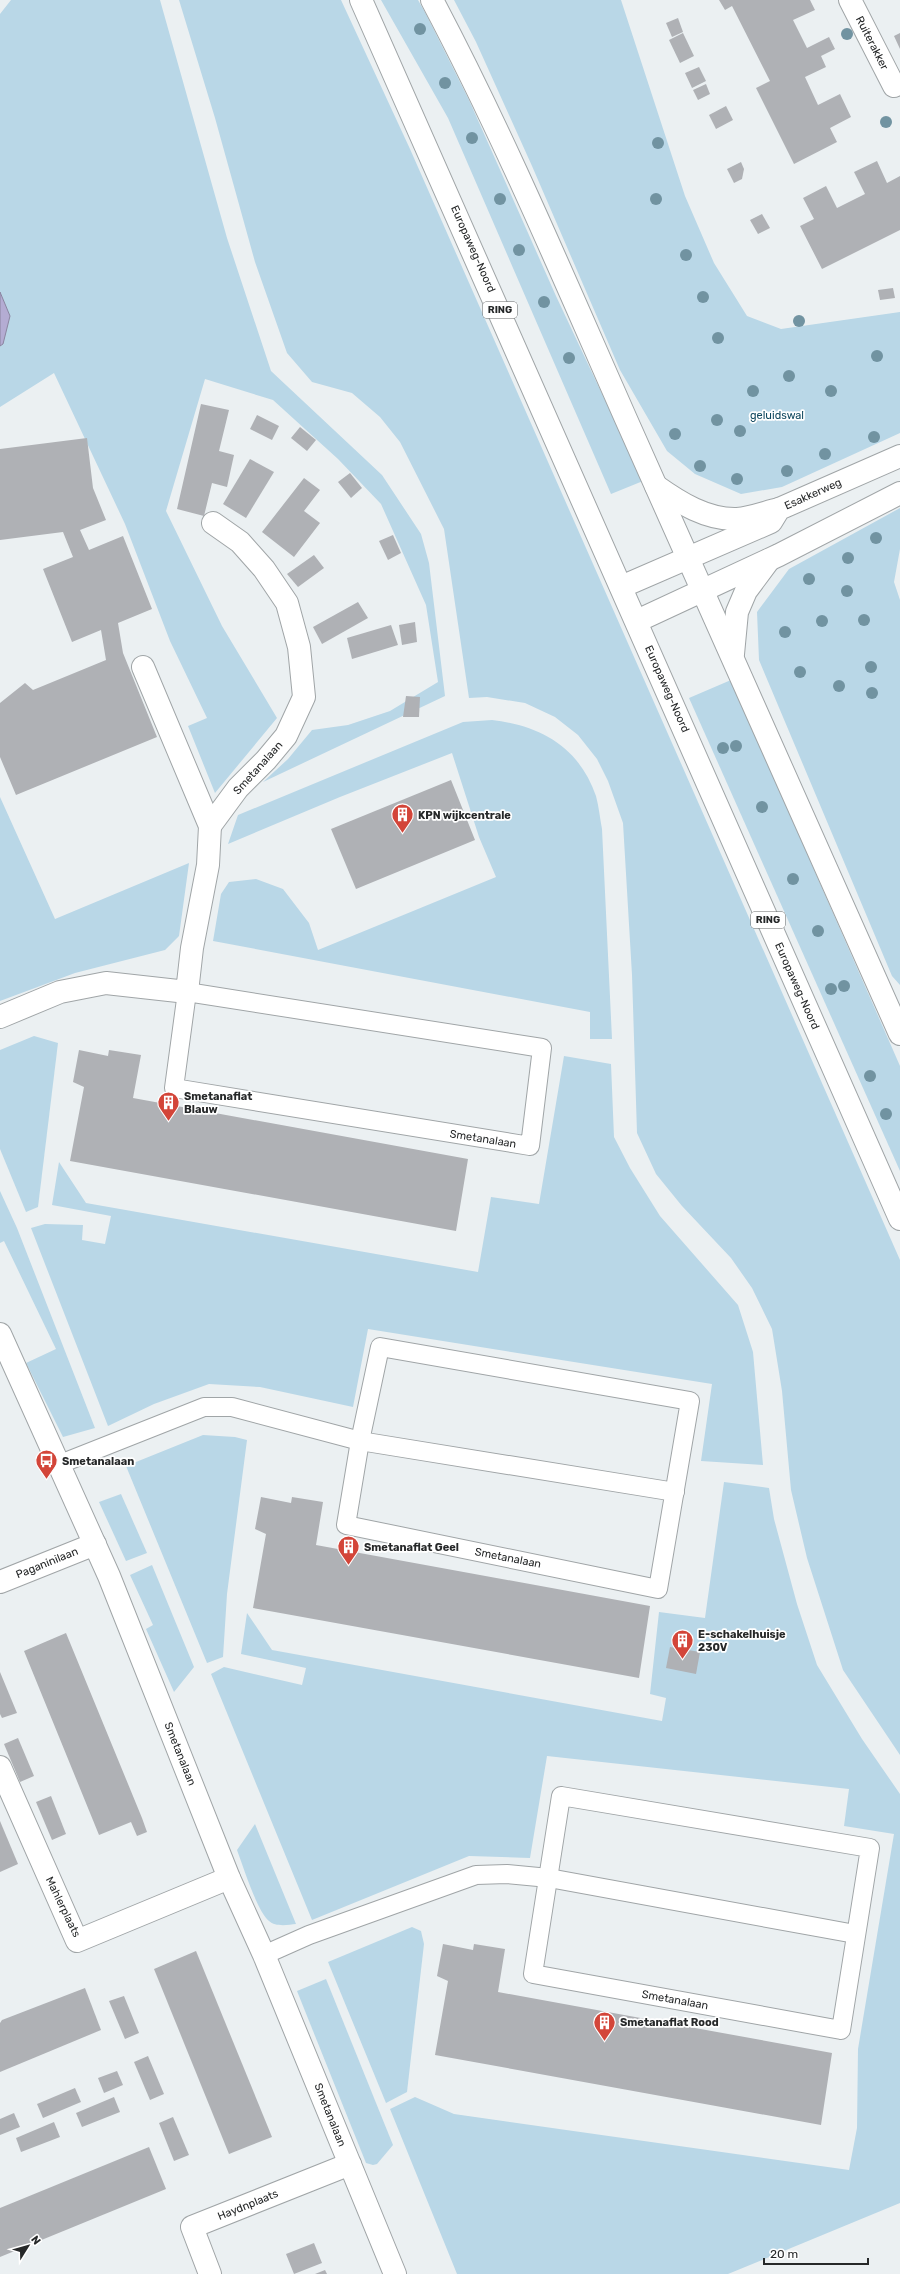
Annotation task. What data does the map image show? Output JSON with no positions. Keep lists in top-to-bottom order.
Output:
{
  "streets": {
    "street": [
      "Ruiterakker",
      "Europaweg-Noord",
      "RING",
      "Esakkerweg",
      "Smetanalaan",
      "Paganinilaan",
      "Mahlerplaats",
      "Haydnplaats"
    ]
  },
  "crossings": [
    ["Smetanalaan", "Paganinilaan"],
    ["Smetanalaan", "Mahlerplaats"],
    ["Smetanalaan", "Haydnplaats"]
  ],
  "parks": ["geluidswal"],
  "places": {
    "building": [
      "KPN wijkcentrale",
      "Smetanaflat Blauw",
      "Smetanaflat Geel",
      "E-schakelhuisje 230V",
      "Smetanaflat Rood"
    ],
    "bus stop": ["Smetanalaan"]
  },
  "scale_bar": "20 m",
  "north": "top right"
}
